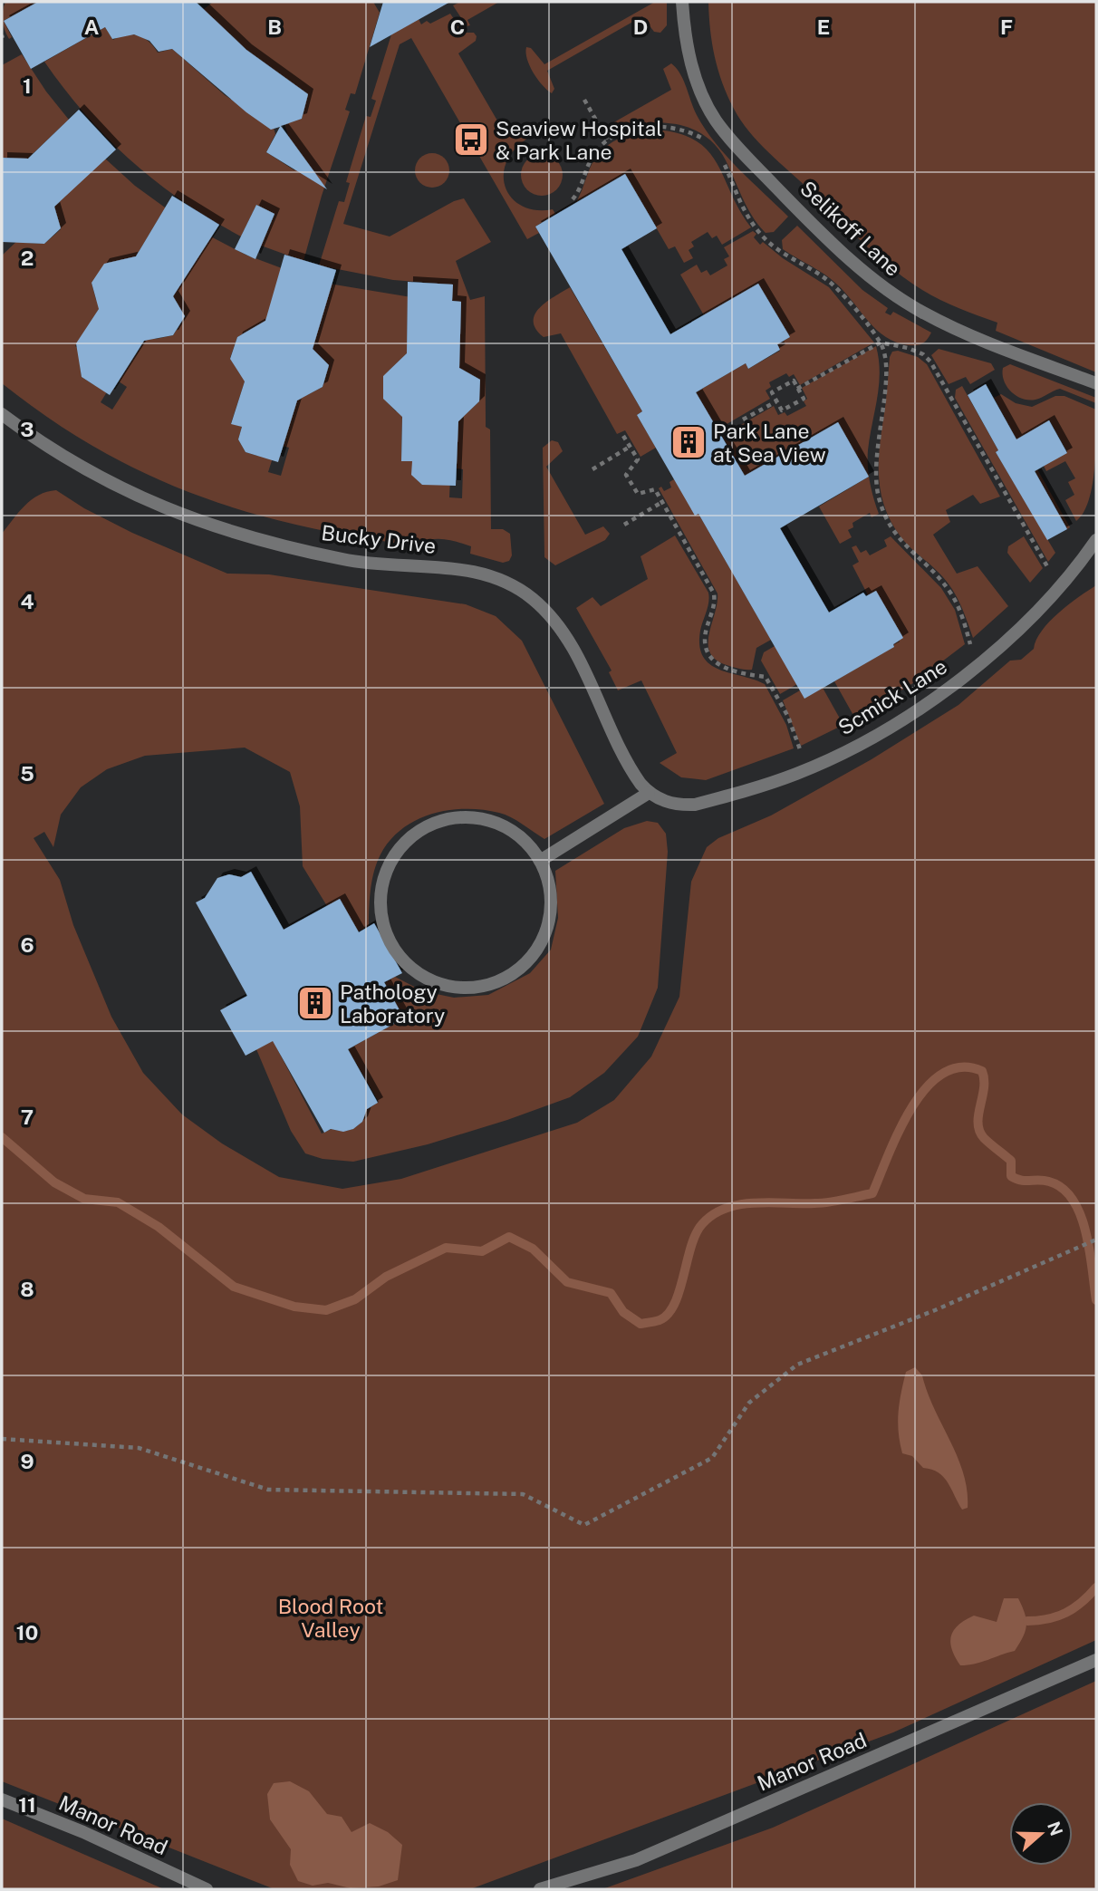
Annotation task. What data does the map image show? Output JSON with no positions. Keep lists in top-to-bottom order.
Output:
{
  "streets": {
    "street": [
      "Selikoff Lane",
      "Bucky Drive",
      "Scmick Lane",
      "Manor Road"
    ]
  },
  "crossings": [
    ["Bucky Drive", "Scmick Lane"]
  ],
  "parks": ["Blood Root Valley"],
  "places": {
    "bus stop": ["Seaview Hospital & Park Lane"],
    "building": ["Park Lane at Sea View", "Pathology Laboratory"]
  },
  "north": "right",
  "grid": {
    "columns": [
      "A",
      "B",
      "C",
      "D",
      "E",
      "F"
    ],
    "rows": [
      "1",
      "2",
      "3",
      "4",
      "5",
      "6",
      "7",
      "8",
      "9",
      "10",
      "11"
    ]
  }
}
